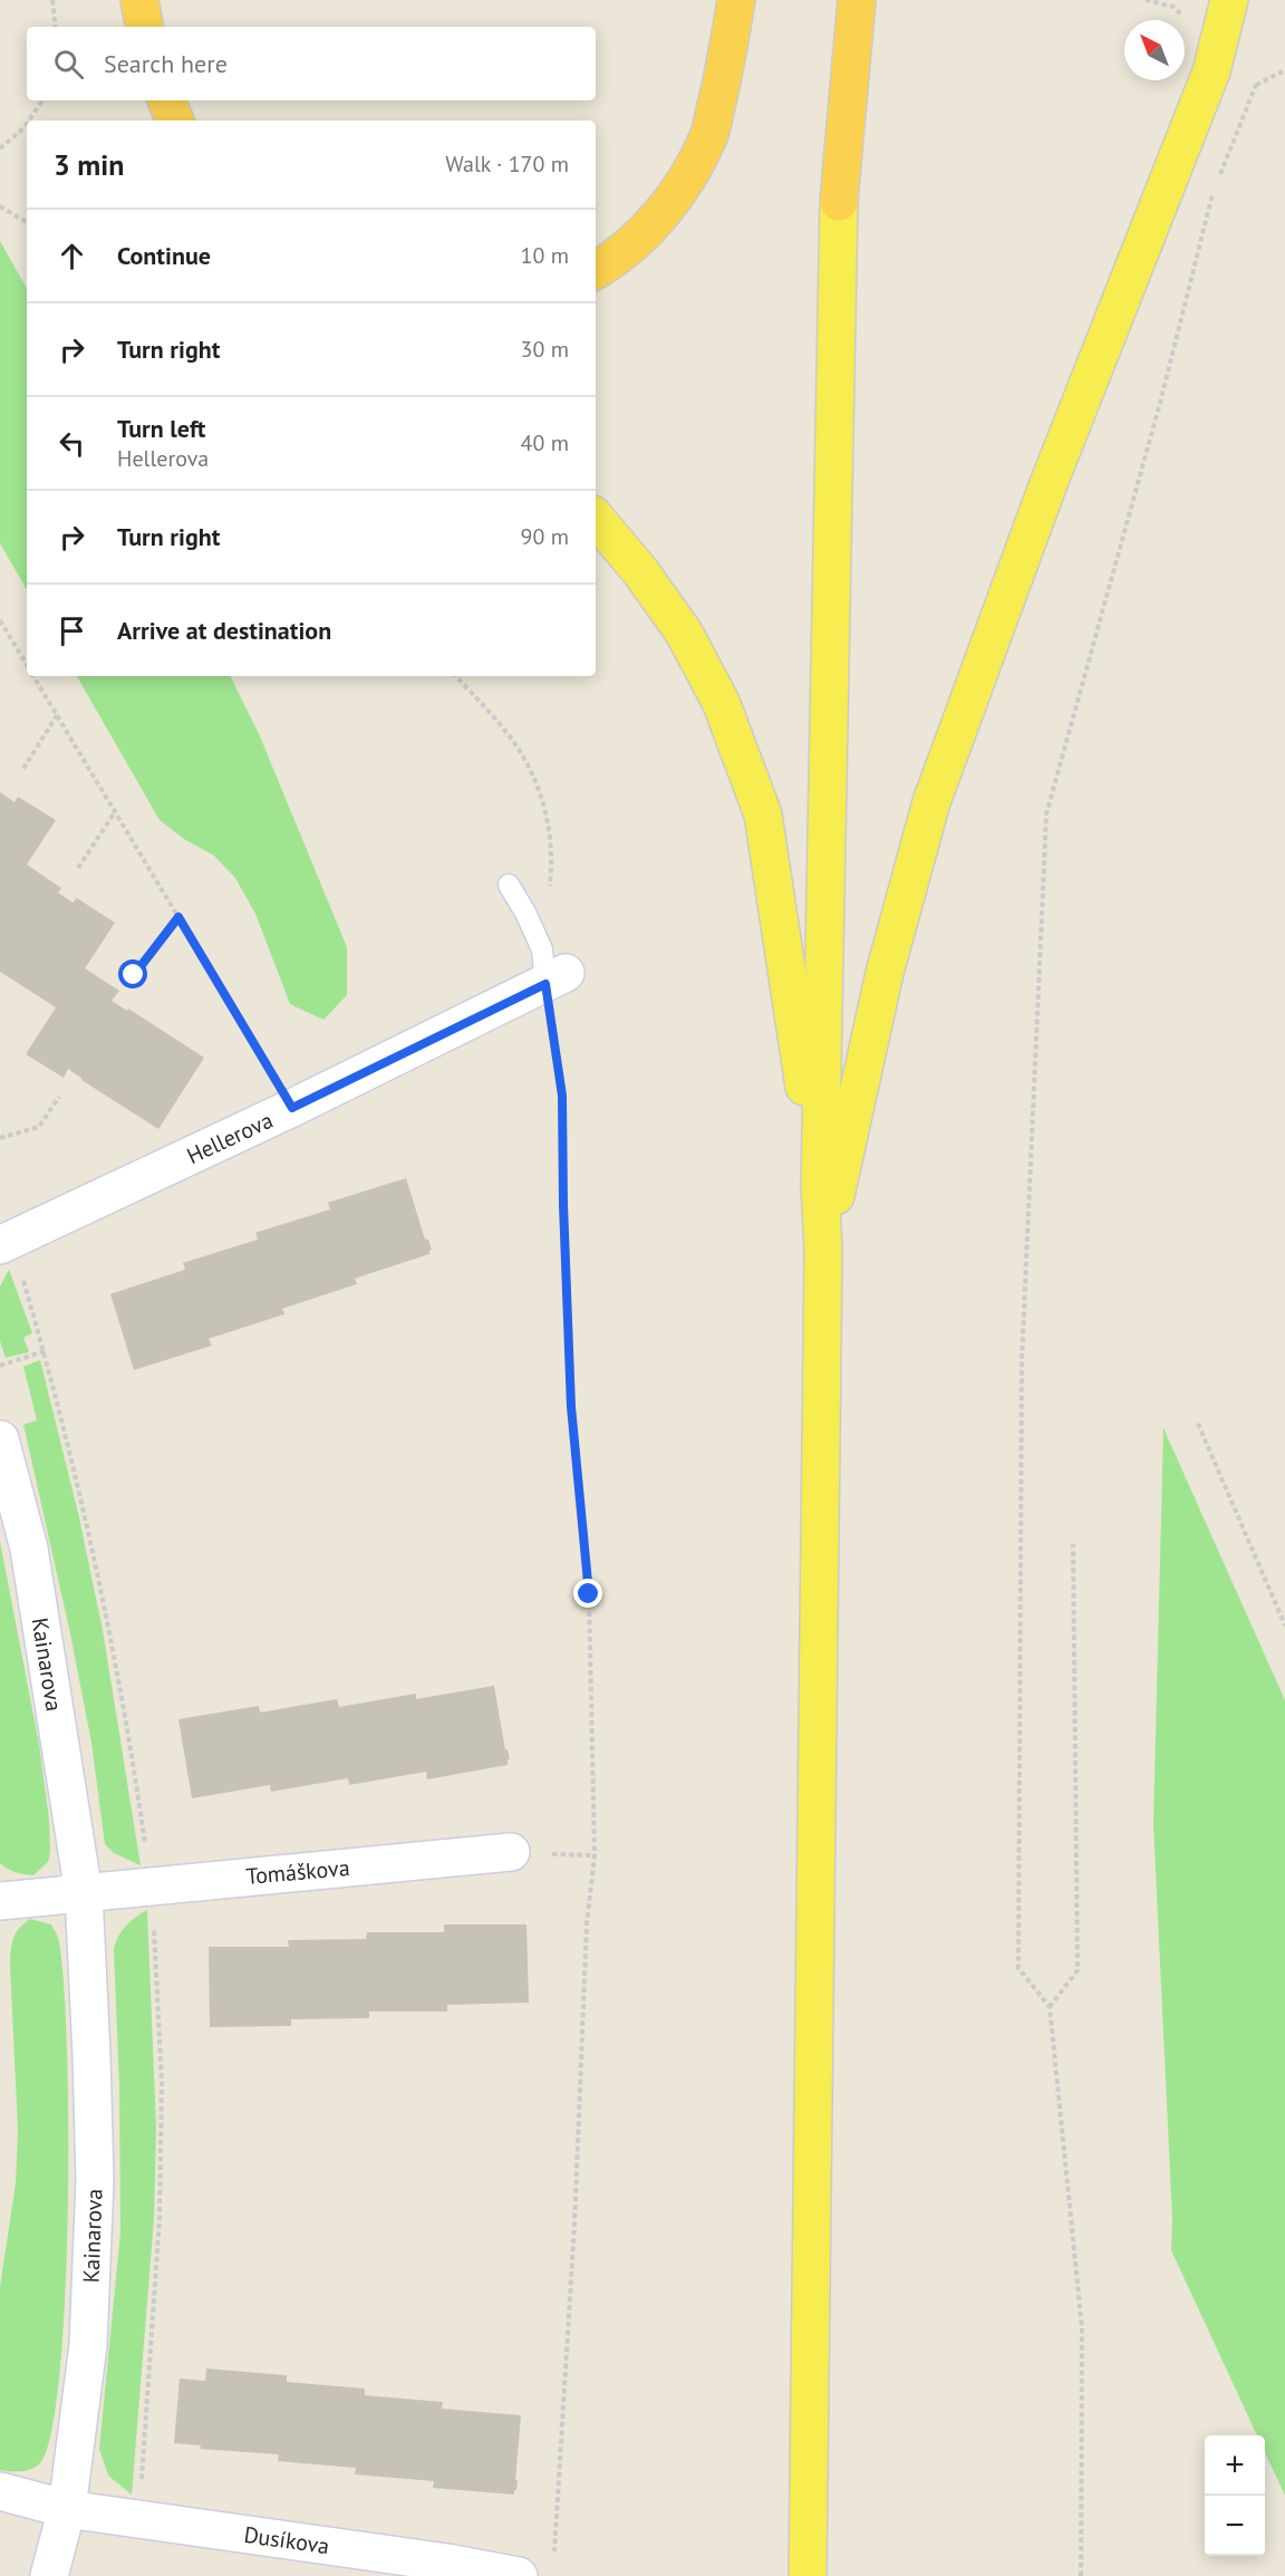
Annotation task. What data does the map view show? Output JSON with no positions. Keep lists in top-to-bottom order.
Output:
{
  "streets": {
    "street": [
      "Hellerova",
      "Kainarova",
      "Tomáškova",
      "Dusíkova"
    ]
  },
  "crossings": [
    ["Kainarova", "Tomáškova"],
    ["Kainarova", "Dusíkova"]
  ],
  "north": "top left",
  "page": {
    "search": "Search here",
    "heading": ["3 min", "Walk · 170 m"],
    "list": [
      ["Continue", "10 m"],
      ["Turn right", "30 m"],
      ["Turn left", "Hellerova", "40 m"],
      ["Turn right", "90 m"],
      "Arrive at destination"
    ],
    "map_buttons": ["+", "−"]
  }
}
